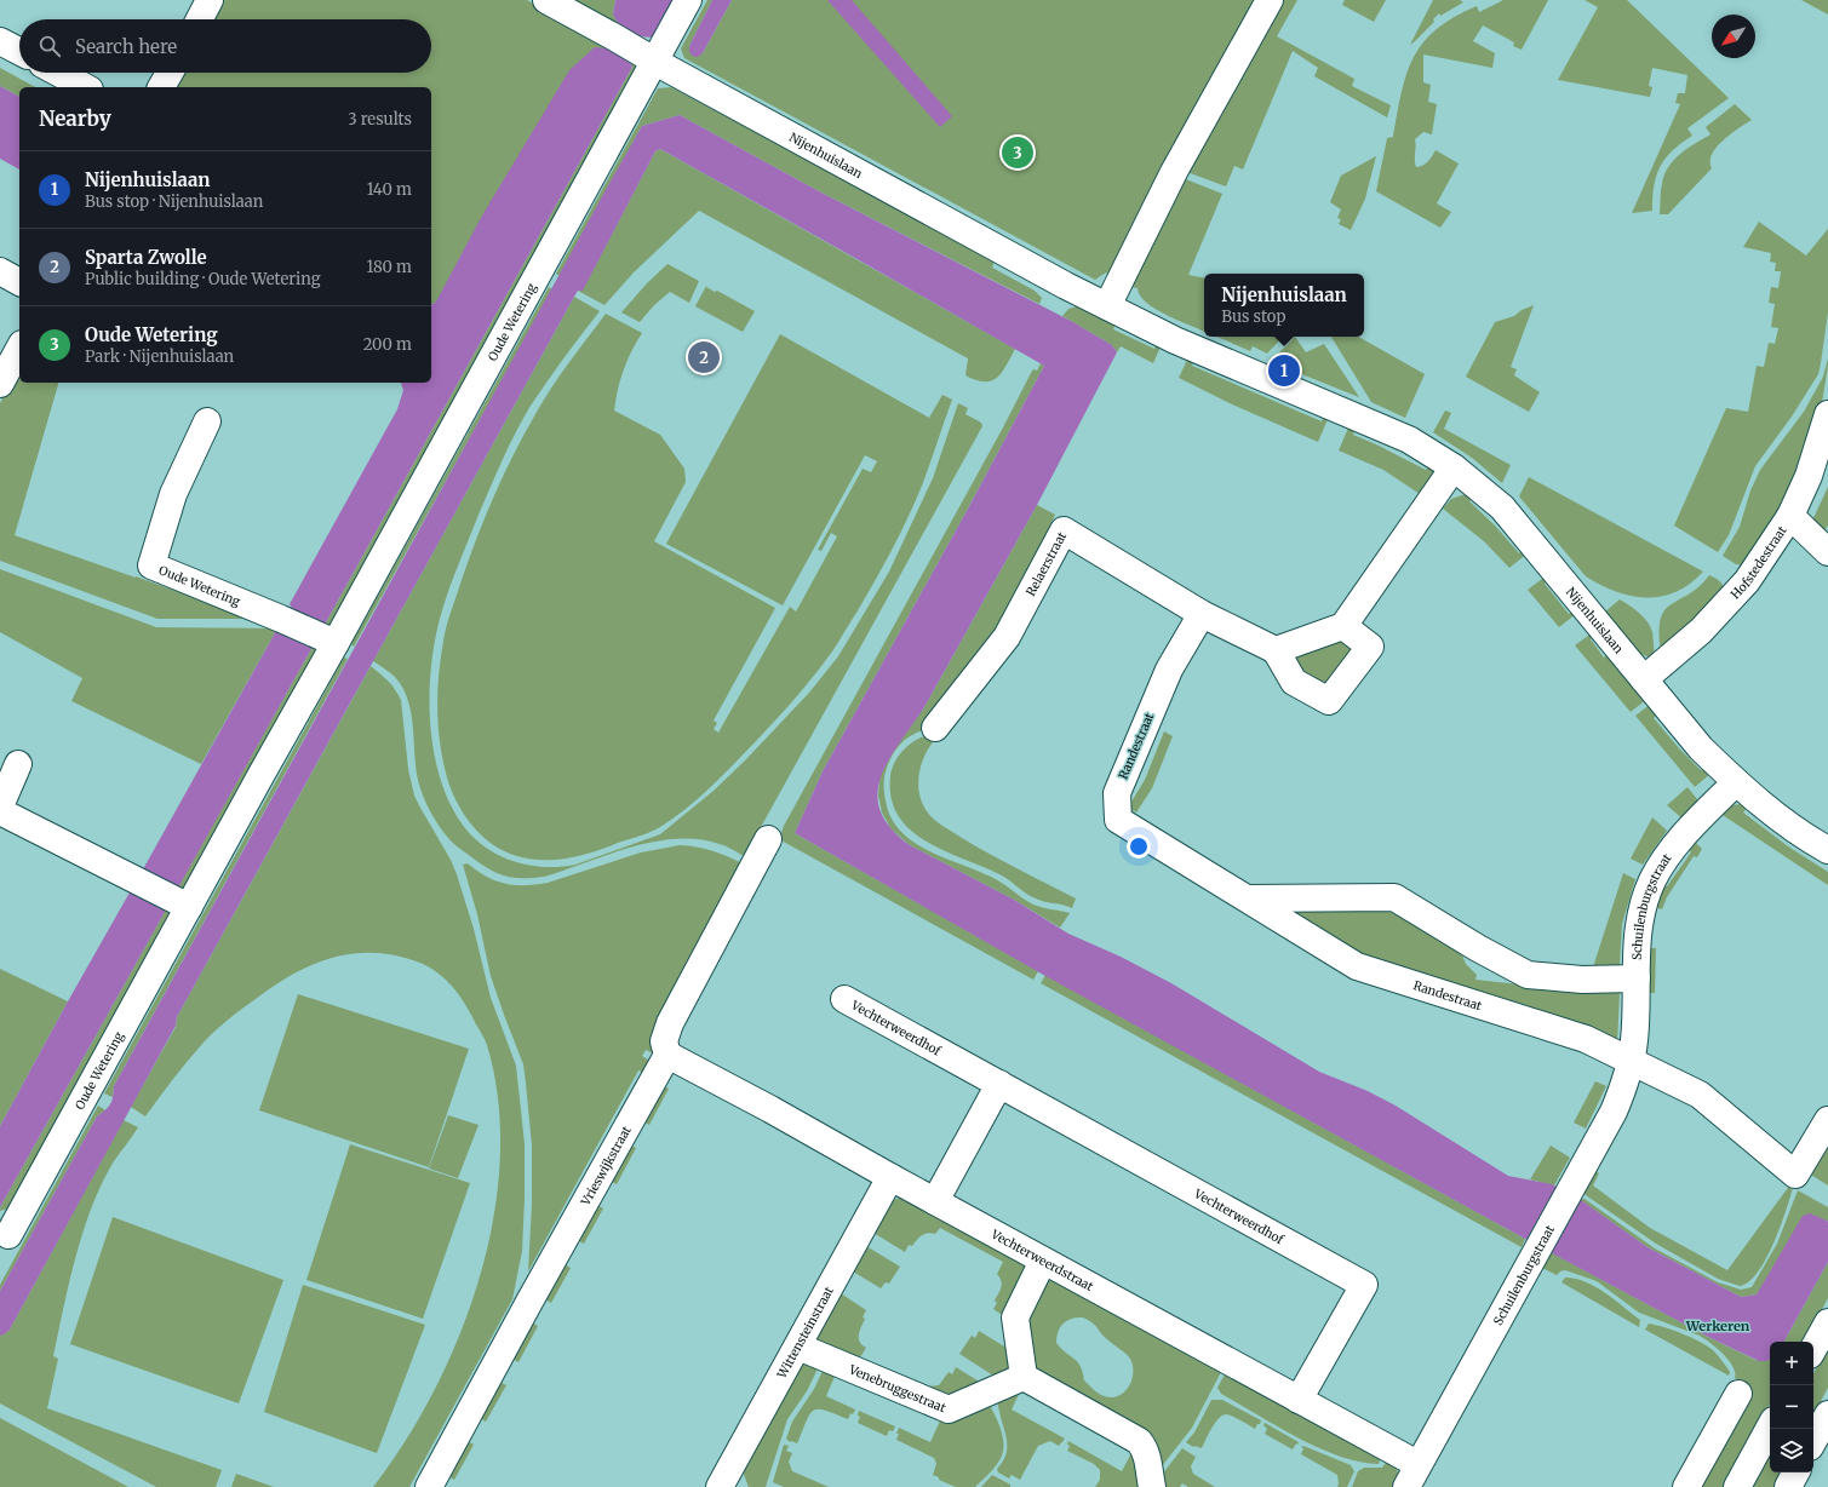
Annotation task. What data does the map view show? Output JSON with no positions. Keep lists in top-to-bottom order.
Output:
{
  "streets": {
    "street": [
      "Nijenhuislaan",
      "Oude Wetering",
      "Hofstedestraat",
      "Relaerstraat",
      "Randestraat",
      "Schuilenburgstraat",
      "Vechterweerdhof",
      "Vrieswijkstraat",
      "Vechterweerdstraat",
      "Wittensteinstraat",
      "Venebruggestraat"
    ]
  },
  "crossings": [
    ["Nijenhuislaan", "Oude Wetering"],
    ["Nijenhuislaan", "Hofstedestraat"],
    ["Nijenhuislaan", "Schuilenburgstraat"],
    ["Relaerstraat", "Randestraat"],
    ["Randestraat", "Schuilenburgstraat"],
    ["Schuilenburgstraat", "Vechterweerdstraat"],
    ["Vechterweerdhof", "Vechterweerdstraat"],
    ["Vrieswijkstraat", "Vechterweerdstraat"],
    ["Vechterweerdstraat", "Wittensteinstraat"],
    ["Wittensteinstraat", "Venebruggestraat"]
  ],
  "districts": ["Werkeren"],
  "north": "bottom left",
  "page": {
    "search": "Search here",
    "heading": ["Nearby", "3 results"],
    "pins": ["3", "2", "1"],
    "list": [
      {
        "mark": "1",
        "name": "Nijenhuislaan",
        "note": "Bus stop · Nijenhuislaan",
        "value": "140 m"
      },
      {
        "mark": "2",
        "name": "Sparta Zwolle",
        "note": "Public building · Oude Wetering",
        "value": "180 m"
      },
      {
        "mark": "3",
        "name": "Oude Wetering",
        "note": "Park · Nijenhuislaan",
        "value": "200 m"
      }
    ],
    "popup": ["Nijenhuislaan", "Bus stop"],
    "map_buttons": ["+", "−"]
  }
}
